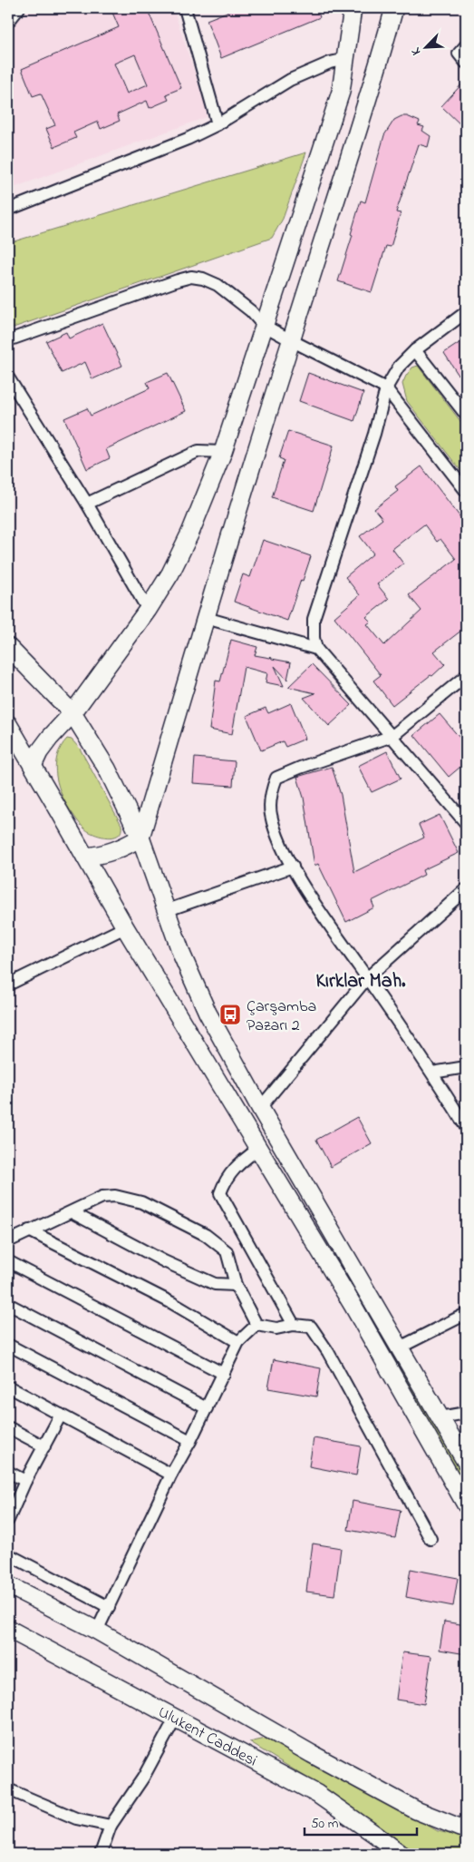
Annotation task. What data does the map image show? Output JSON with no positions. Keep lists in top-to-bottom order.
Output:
{
  "streets": {
    "main road": ["Ulukent Caddesi"]
  },
  "districts": ["Kırklar Mah."],
  "places": {
    "bus stop": ["Çarşamba Pazarı 2"]
  },
  "scale_bar": "50 m",
  "north": "bottom left"
}
